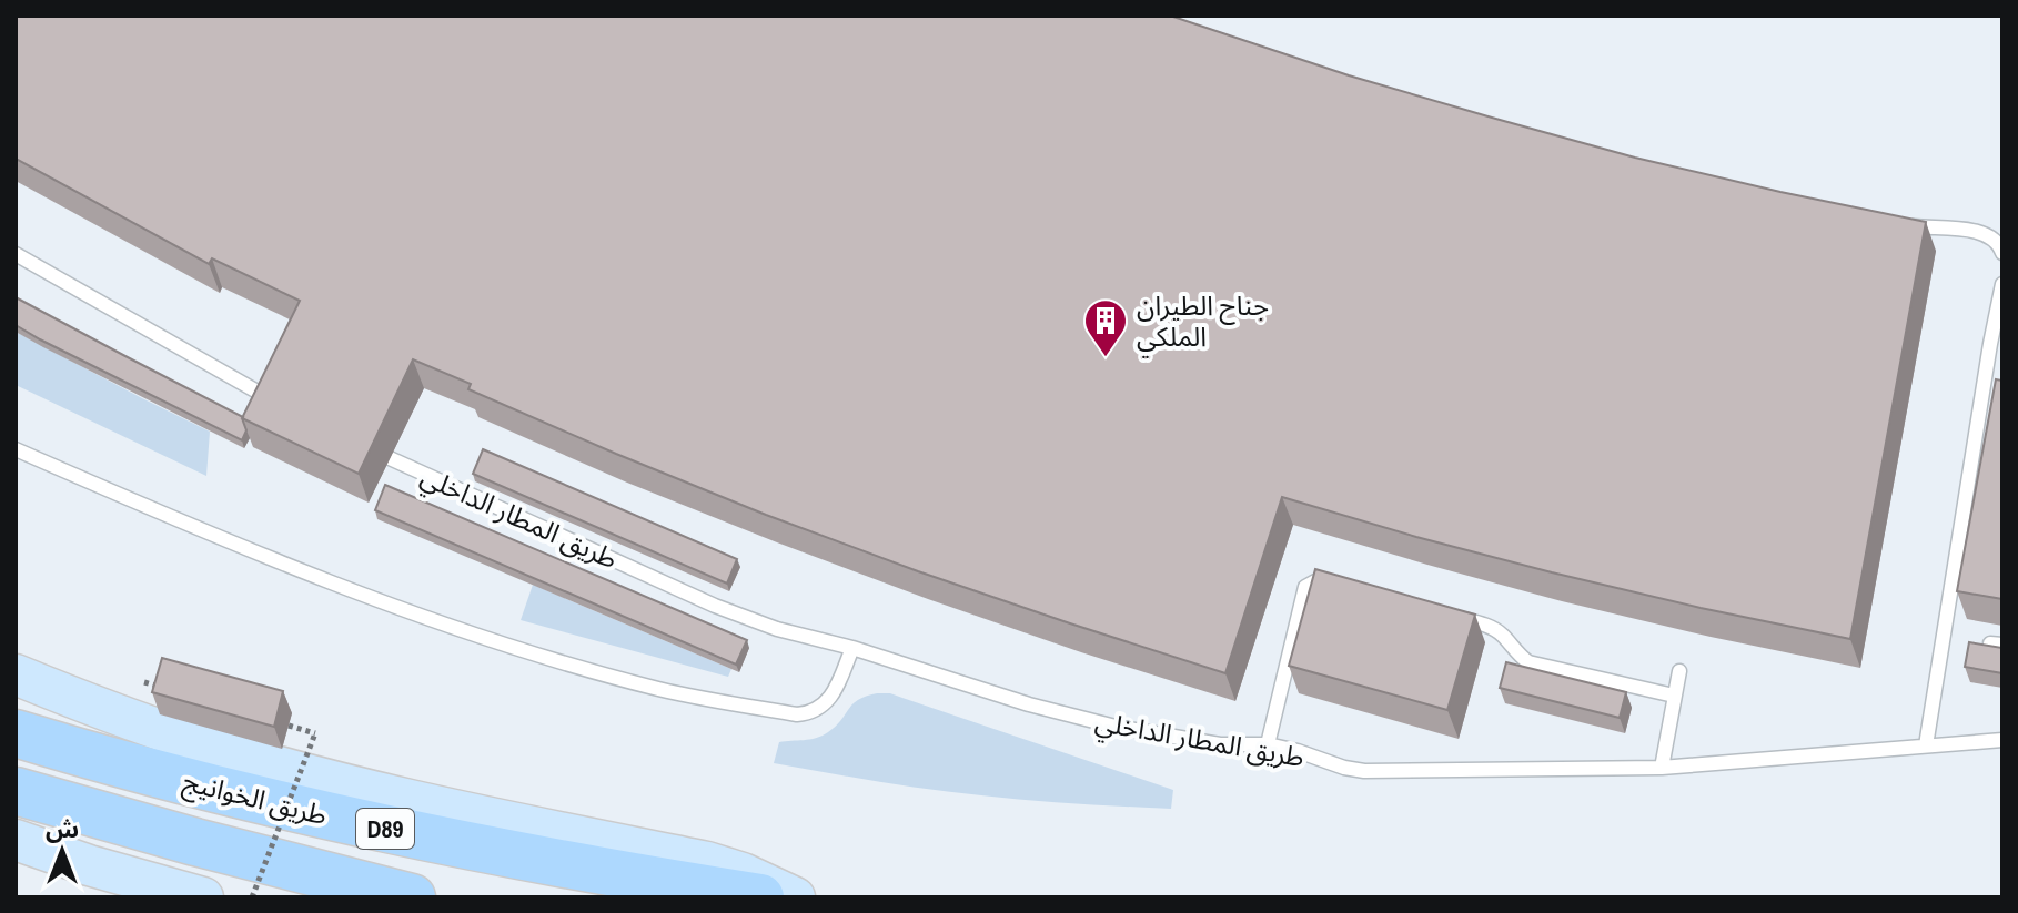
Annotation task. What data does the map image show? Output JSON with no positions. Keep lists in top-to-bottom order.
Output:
{
  "streets": {
    "highway": ["طريق الخوانيج", "D89"],
    "lane": ["طريق المطار الداخلي"]
  },
  "places": {
    "building": ["جناح الطيران الملكي"]
  },
  "north": "top"
}
